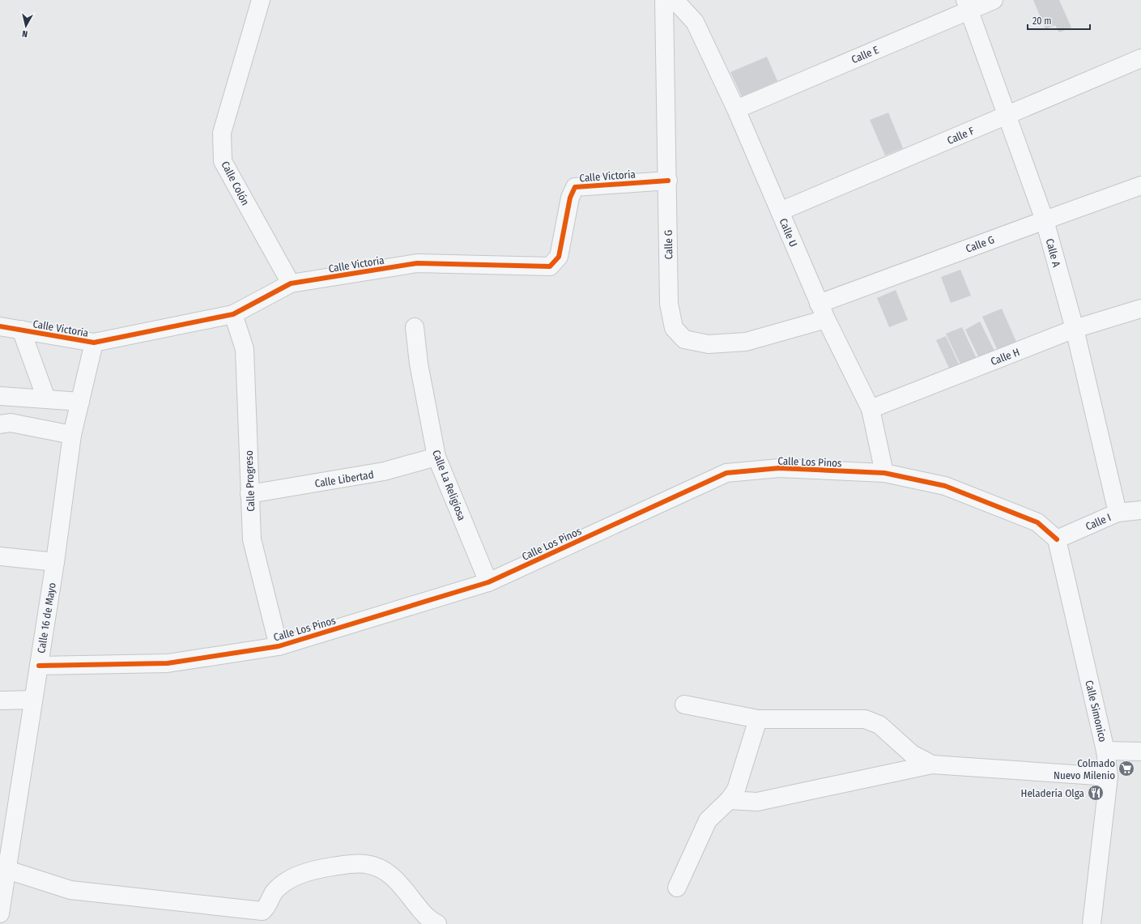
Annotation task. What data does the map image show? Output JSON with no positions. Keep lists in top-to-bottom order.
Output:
{
  "streets": {
    "street": [
      "Calle E",
      "Calle F",
      "Calle Victoria",
      "Calle Colón",
      "Calle U",
      "Calle G",
      "Calle A",
      "Calle H",
      "Calle Los Pinos",
      "Calle Libertad",
      "Calle Progreso",
      "Calle La Religiosa",
      "Calle I",
      "Calle 16 de Mayo",
      "Calle Simonico"
    ]
  },
  "crossings": [
    ["Calle E", "Calle U"],
    ["Calle E", "Calle A"],
    ["Calle F", "Calle U"],
    ["Calle F", "Calle A"],
    ["Calle Victoria", "Calle Colón"],
    ["Calle Victoria", "Calle G"],
    ["Calle Victoria", "Calle Progreso"],
    ["Calle Victoria", "Calle 16 de Mayo"],
    ["Calle U", "Calle G"],
    ["Calle U", "Calle H"],
    ["Calle U", "Calle Los Pinos"],
    ["Calle G", "Calle A"],
    ["Calle A", "Calle H"],
    ["Calle A", "Calle I"],
    ["Calle Los Pinos", "Calle Progreso"],
    ["Calle Los Pinos", "Calle La Religiosa"],
    ["Calle Los Pinos", "Calle I"],
    ["Calle Los Pinos", "Calle 16 de Mayo"],
    ["Calle Los Pinos", "Calle Simonico"],
    ["Calle Libertad", "Calle Progreso"],
    ["Calle Libertad", "Calle La Religiosa"],
    ["Calle I", "Calle Simonico"]
  ],
  "places": {
    "supermarket": ["Colmado Nuevo Milenio"],
    "restaurant": ["Heladería Olga"]
  },
  "scale_bar": "20 m",
  "north": "bottom"
}
